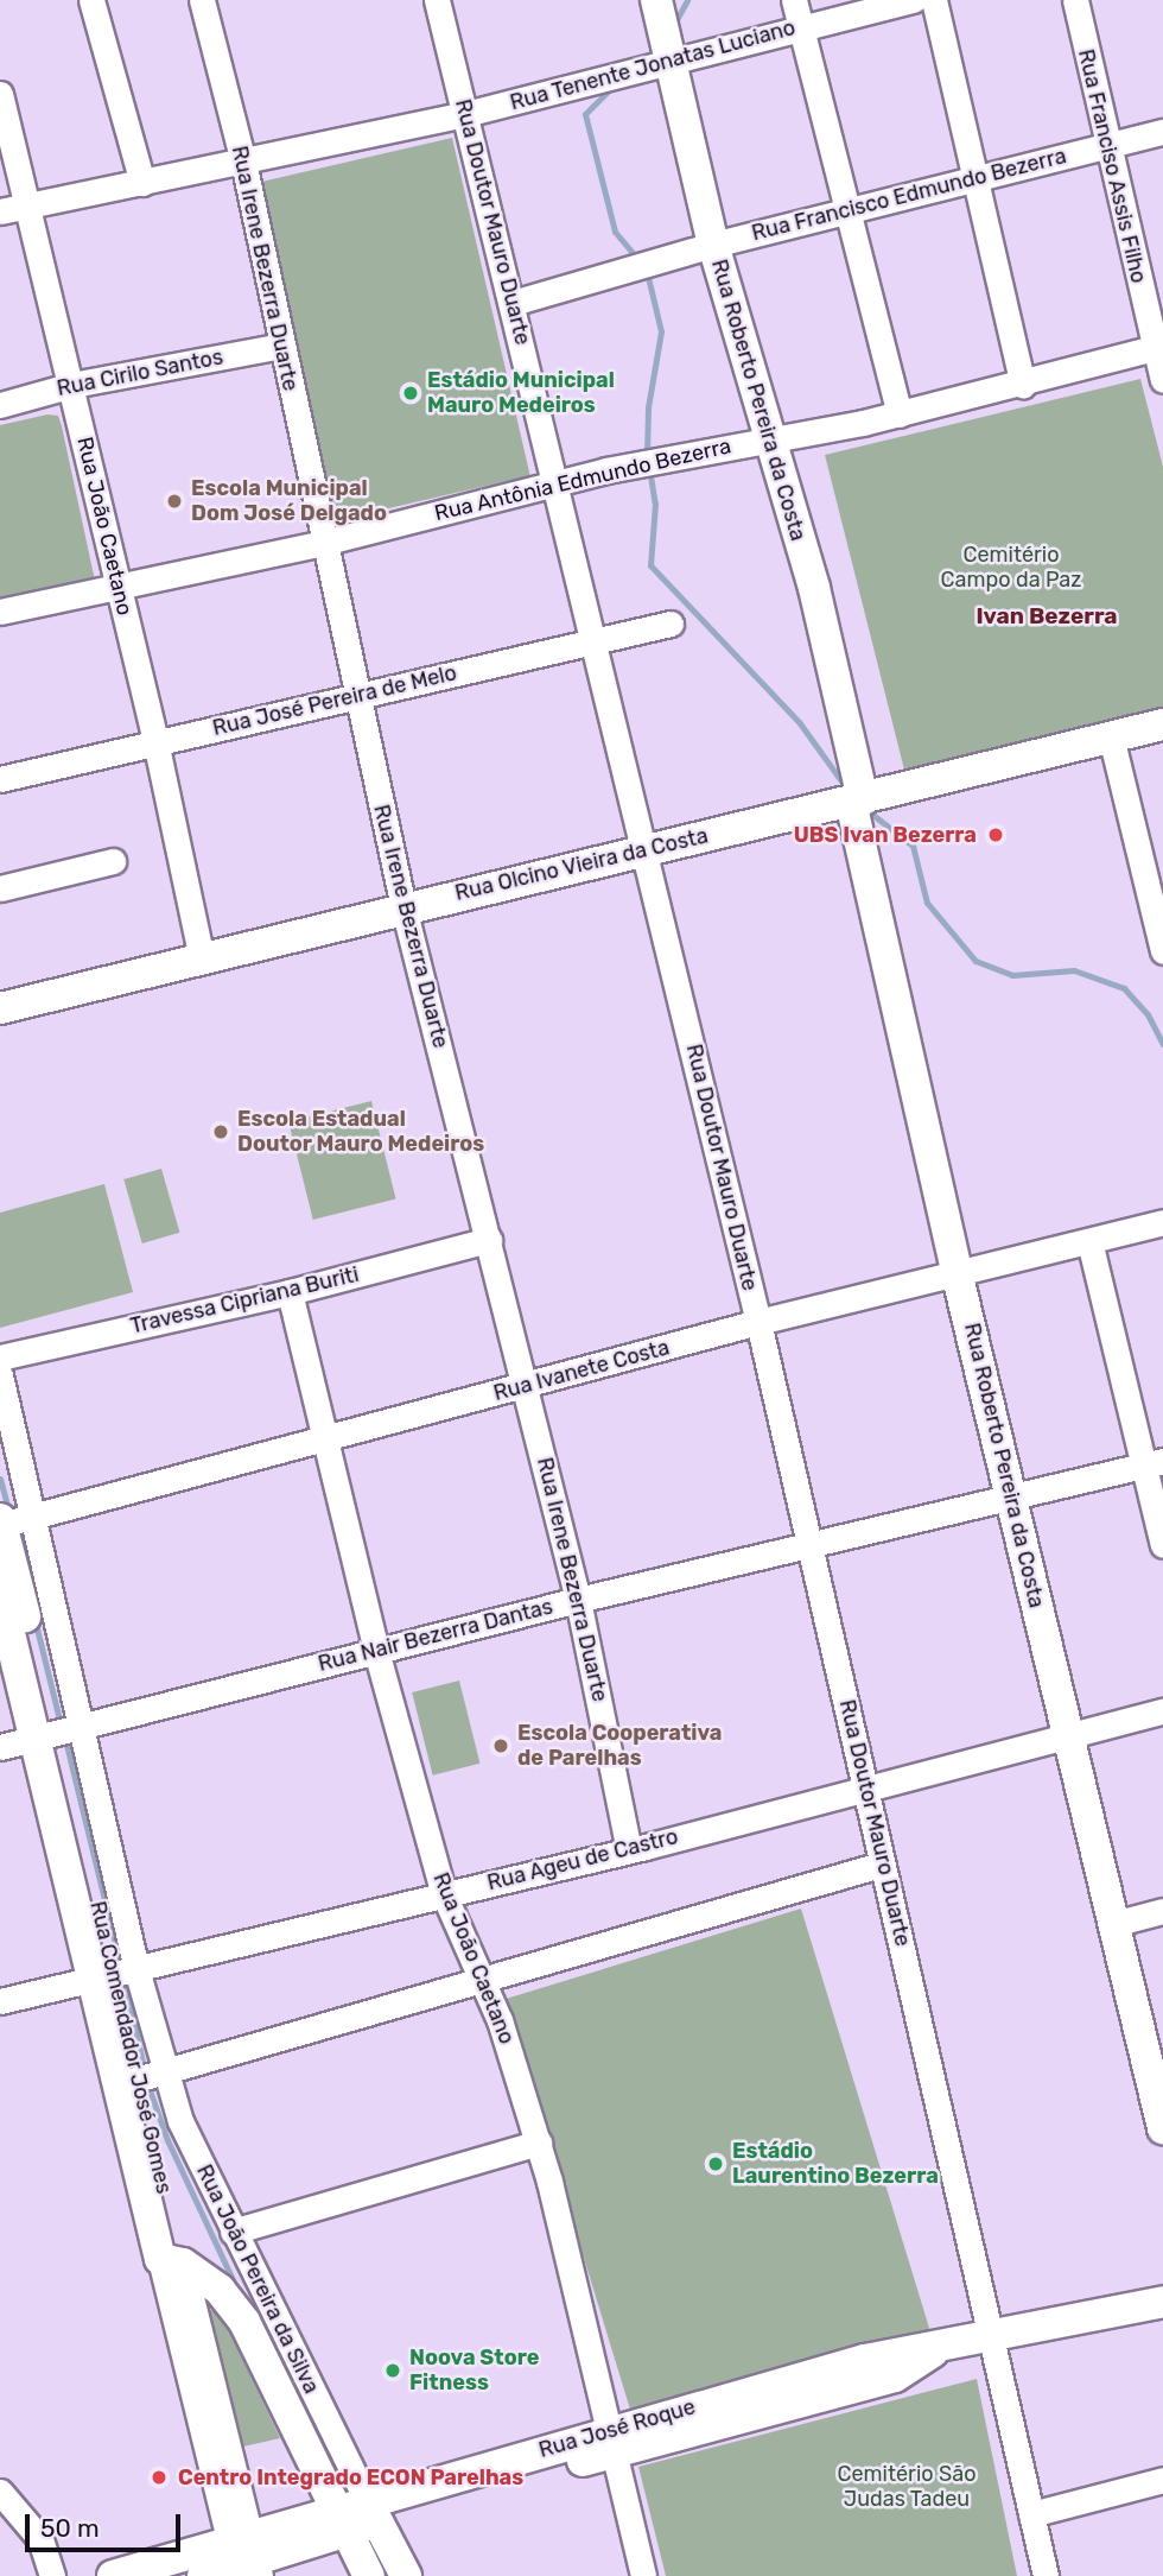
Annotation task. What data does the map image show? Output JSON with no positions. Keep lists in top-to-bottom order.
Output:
{
  "streets": {
    "street": [
      "Rua Tenente Jonatas Luciano",
      "Rua Franciso Assis Filho",
      "Rua Francisco Edmundo Bezerra",
      "Rua Doutor Mauro Duarte",
      "Rua Irene Bezerra Duarte",
      "Rua Cirilo Santos",
      "Rua Roberto Pereira da Costa",
      "Rua Antônia Edmundo Bezerra",
      "Rua João Caetano",
      "Rua José Pereira de Melo",
      "Rua Olcino Vieira da Costa",
      "Travessa Cipriana Buriti",
      "Rua Ivanete Costa",
      "Rua Nair Bezerra Dantas",
      "Rua Ageu de Castro",
      "Rua Comendador José Gomes",
      "Rua João Pereira da Silva",
      "Rua José Roque"
    ]
  },
  "crossings": [
    ["Rua Tenente Jonatas Luciano", "Rua Doutor Mauro Duarte"],
    ["Rua Tenente Jonatas Luciano", "Rua Irene Bezerra Duarte"],
    ["Rua Tenente Jonatas Luciano", "Rua Roberto Pereira da Costa"],
    ["Rua Tenente Jonatas Luciano", "Rua João Caetano"],
    ["Rua Franciso Assis Filho", "Rua Francisco Edmundo Bezerra"],
    ["Rua Franciso Assis Filho", "Rua Antônia Edmundo Bezerra"],
    ["Rua Francisco Edmundo Bezerra", "Rua Doutor Mauro Duarte"],
    ["Rua Francisco Edmundo Bezerra", "Rua Roberto Pereira da Costa"],
    ["Rua Doutor Mauro Duarte", "Rua Antônia Edmundo Bezerra"],
    ["Rua Doutor Mauro Duarte", "Rua José Pereira de Melo"],
    ["Rua Doutor Mauro Duarte", "Rua Olcino Vieira da Costa"],
    ["Rua Doutor Mauro Duarte", "Rua Ivanete Costa"],
    ["Rua Doutor Mauro Duarte", "Rua Nair Bezerra Dantas"],
    ["Rua Doutor Mauro Duarte", "Rua Ageu de Castro"],
    ["Rua Doutor Mauro Duarte", "Rua José Roque"],
    ["Rua Irene Bezerra Duarte", "Rua Cirilo Santos"],
    ["Rua Irene Bezerra Duarte", "Rua Antônia Edmundo Bezerra"],
    ["Rua Irene Bezerra Duarte", "Rua José Pereira de Melo"],
    ["Rua Irene Bezerra Duarte", "Rua Olcino Vieira da Costa"],
    ["Rua Irene Bezerra Duarte", "Travessa Cipriana Buriti"],
    ["Rua Irene Bezerra Duarte", "Rua Ivanete Costa"],
    ["Rua Irene Bezerra Duarte", "Rua Nair Bezerra Dantas"],
    ["Rua Irene Bezerra Duarte", "Rua Ageu de Castro"],
    ["Rua Cirilo Santos", "Rua João Caetano"],
    ["Rua Roberto Pereira da Costa", "Rua Antônia Edmundo Bezerra"],
    ["Rua Roberto Pereira da Costa", "Rua Olcino Vieira da Costa"],
    ["Rua Roberto Pereira da Costa", "Rua Ivanete Costa"],
    ["Rua Roberto Pereira da Costa", "Rua Nair Bezerra Dantas"],
    ["Rua Roberto Pereira da Costa", "Rua Ageu de Castro"],
    ["Rua Antônia Edmundo Bezerra", "Rua João Caetano"],
    ["Rua João Caetano", "Rua José Pereira de Melo"],
    ["Rua João Caetano", "Rua Olcino Vieira da Costa"],
    ["Rua João Caetano", "Travessa Cipriana Buriti"],
    ["Rua João Caetano", "Rua Ivanete Costa"],
    ["Rua João Caetano", "Rua Nair Bezerra Dantas"],
    ["Rua João Caetano", "Rua Ageu de Castro"],
    ["Rua João Caetano", "Rua José Roque"],
    ["Rua Ivanete Costa", "Rua Comendador José Gomes"],
    ["Rua Nair Bezerra Dantas", "Rua Comendador José Gomes"],
    ["Rua Ageu de Castro", "Rua Comendador José Gomes"],
    ["Rua Comendador José Gomes", "Rua João Pereira da Silva"],
    ["Rua Comendador José Gomes", "Rua José Roque"],
    ["Rua João Pereira da Silva", "Rua José Roque"]
  ],
  "districts": ["Ivan Bezerra"],
  "parks": ["Cemitério Campo da Paz", "Cemitério São Judas Tadeu"],
  "places": [
    "Estádio Municipal Mauro Medeiros",
    "Escola Municipal Dom José Delgado",
    "UBS Ivan Bezerra",
    "Escola Estadual Doutor Mauro Medeiros",
    "Escola Cooperativa de Parelhas",
    "Estádio Laurentino Bezerra",
    "Noova Store Fitness",
    "Centro Integrado ECON Parelhas"
  ],
  "scale_bar": "50 m"
}
